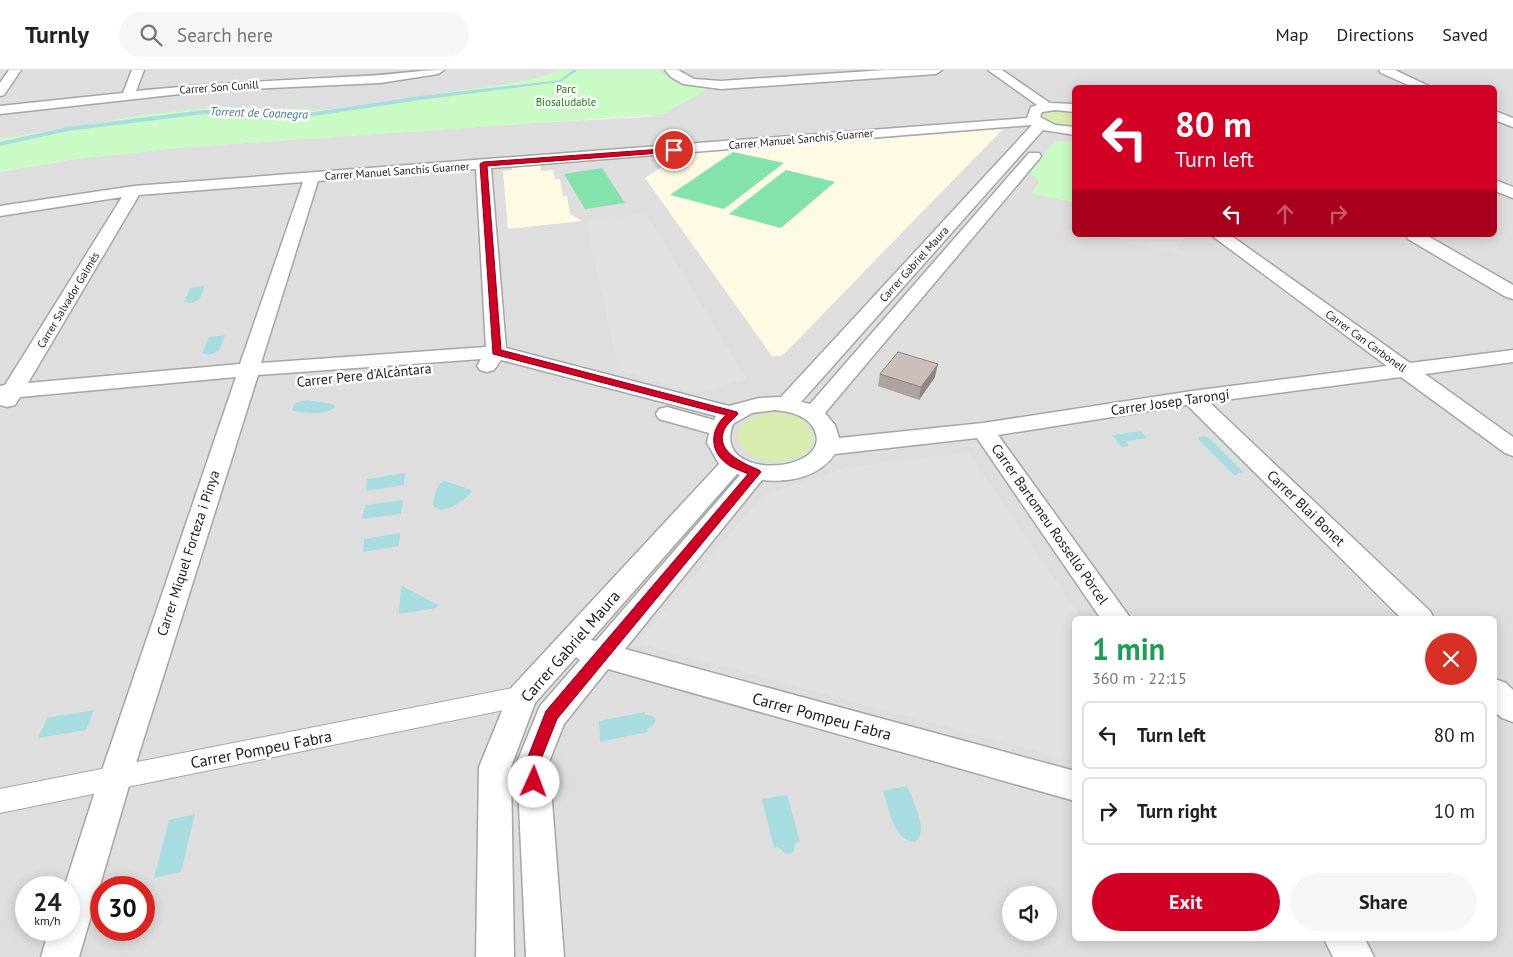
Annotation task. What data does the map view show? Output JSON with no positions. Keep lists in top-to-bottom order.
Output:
{
  "streets": {
    "street": [
      "Carrer Son Cunill",
      "Carrer Manuel Sanchís Guarner",
      "Carrer Gabriel Maura",
      "Carrer Salvador Galmés",
      "Carrer Can Carbonell",
      "Carrer Pere d'Alcàntara",
      "Carrer Josep Tarongí",
      "Carrer Blai Bonet",
      "Carrer Bartomeu Rosselló Pòrcel",
      "Carrer Miquel Forteza i Pinya",
      "Carrer Pompeu Fabra"
    ]
  },
  "crossings": [
    ["Carrer Manuel Sanchís Guarner", "Carrer Gabriel Maura"],
    ["Carrer Manuel Sanchís Guarner", "Carrer Salvador Galmés"],
    ["Carrer Manuel Sanchís Guarner", "Carrer Miquel Forteza i Pinya"],
    ["Carrer Gabriel Maura", "Carrer Pere d'Alcàntara"],
    ["Carrer Gabriel Maura", "Carrer Josep Tarongí"],
    ["Carrer Gabriel Maura", "Carrer Pompeu Fabra"],
    ["Carrer Salvador Galmés", "Carrer Pere d'Alcàntara"],
    ["Carrer Can Carbonell", "Carrer Josep Tarongí"],
    ["Carrer Pere d'Alcàntara", "Carrer Josep Tarongí"],
    ["Carrer Pere d'Alcàntara", "Carrer Miquel Forteza i Pinya"],
    ["Carrer Josep Tarongí", "Carrer Blai Bonet"],
    ["Carrer Josep Tarongí", "Carrer Bartomeu Rosselló Pòrcel"],
    ["Carrer Miquel Forteza i Pinya", "Carrer Pompeu Fabra"]
  ],
  "water": ["Torrent de Coanegra"],
  "parks": ["Parc Biosaludable"],
  "page": {
    "header": "Turnly",
    "search": "Search here",
    "nav": ["Map", "Directions", "Saved"],
    "turn": ["80 m", "Turn left"],
    "heading": ["1 min", "360 m · 22:15"],
    "list": [
      {
        "name": "Turn left",
        "value": "80 m"
      },
      {
        "name": "Turn right",
        "value": "10 m"
      }
    ],
    "buttons": ["Exit", "Share"],
    "speed": "24 km/h",
    "limit": "30"
  }
}
